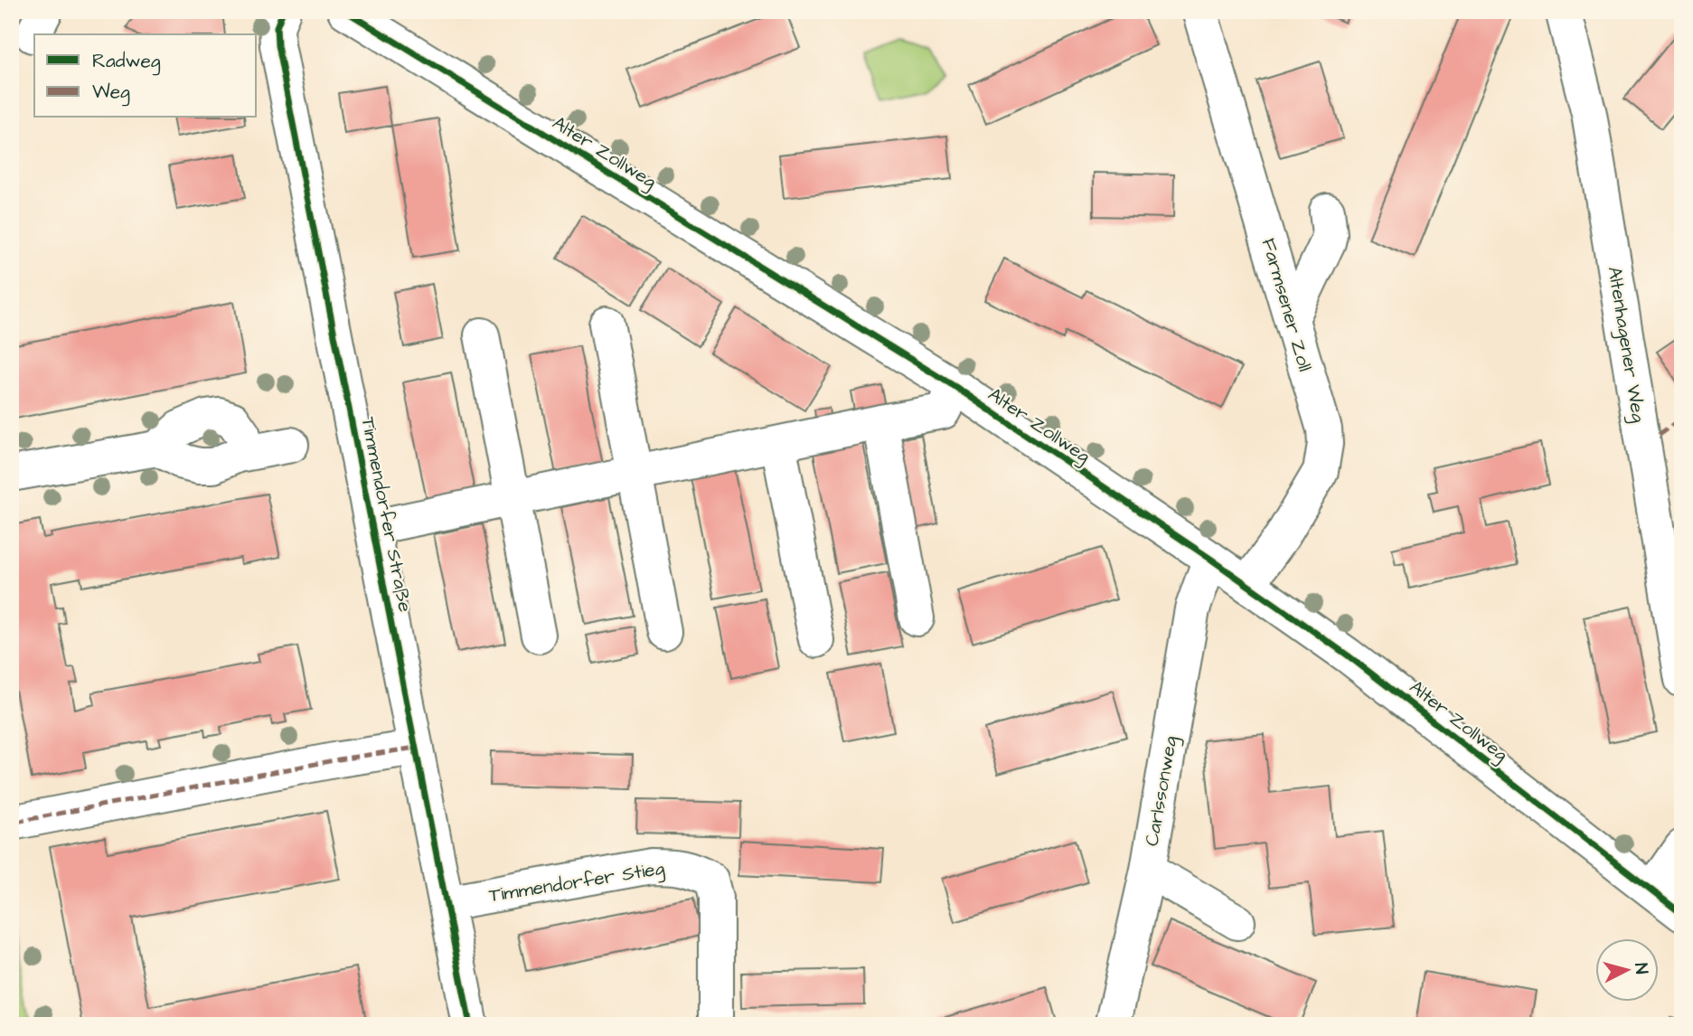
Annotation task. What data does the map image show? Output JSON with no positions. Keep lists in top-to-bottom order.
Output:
{
  "streets": {
    "street": [
      "Alter Zollweg",
      "Farmsener Zoll",
      "Altenhagener Weg",
      "Timmendorfer Straße",
      "Carlssonweg",
      "Timmendorfer Stieg"
    ]
  },
  "crossings": [
    ["Alter Zollweg", "Farmsener Zoll"],
    ["Alter Zollweg", "Carlssonweg"],
    ["Timmendorfer Straße", "Timmendorfer Stieg"]
  ],
  "legend": ["Radweg", "Weg"],
  "north": "right"
}
